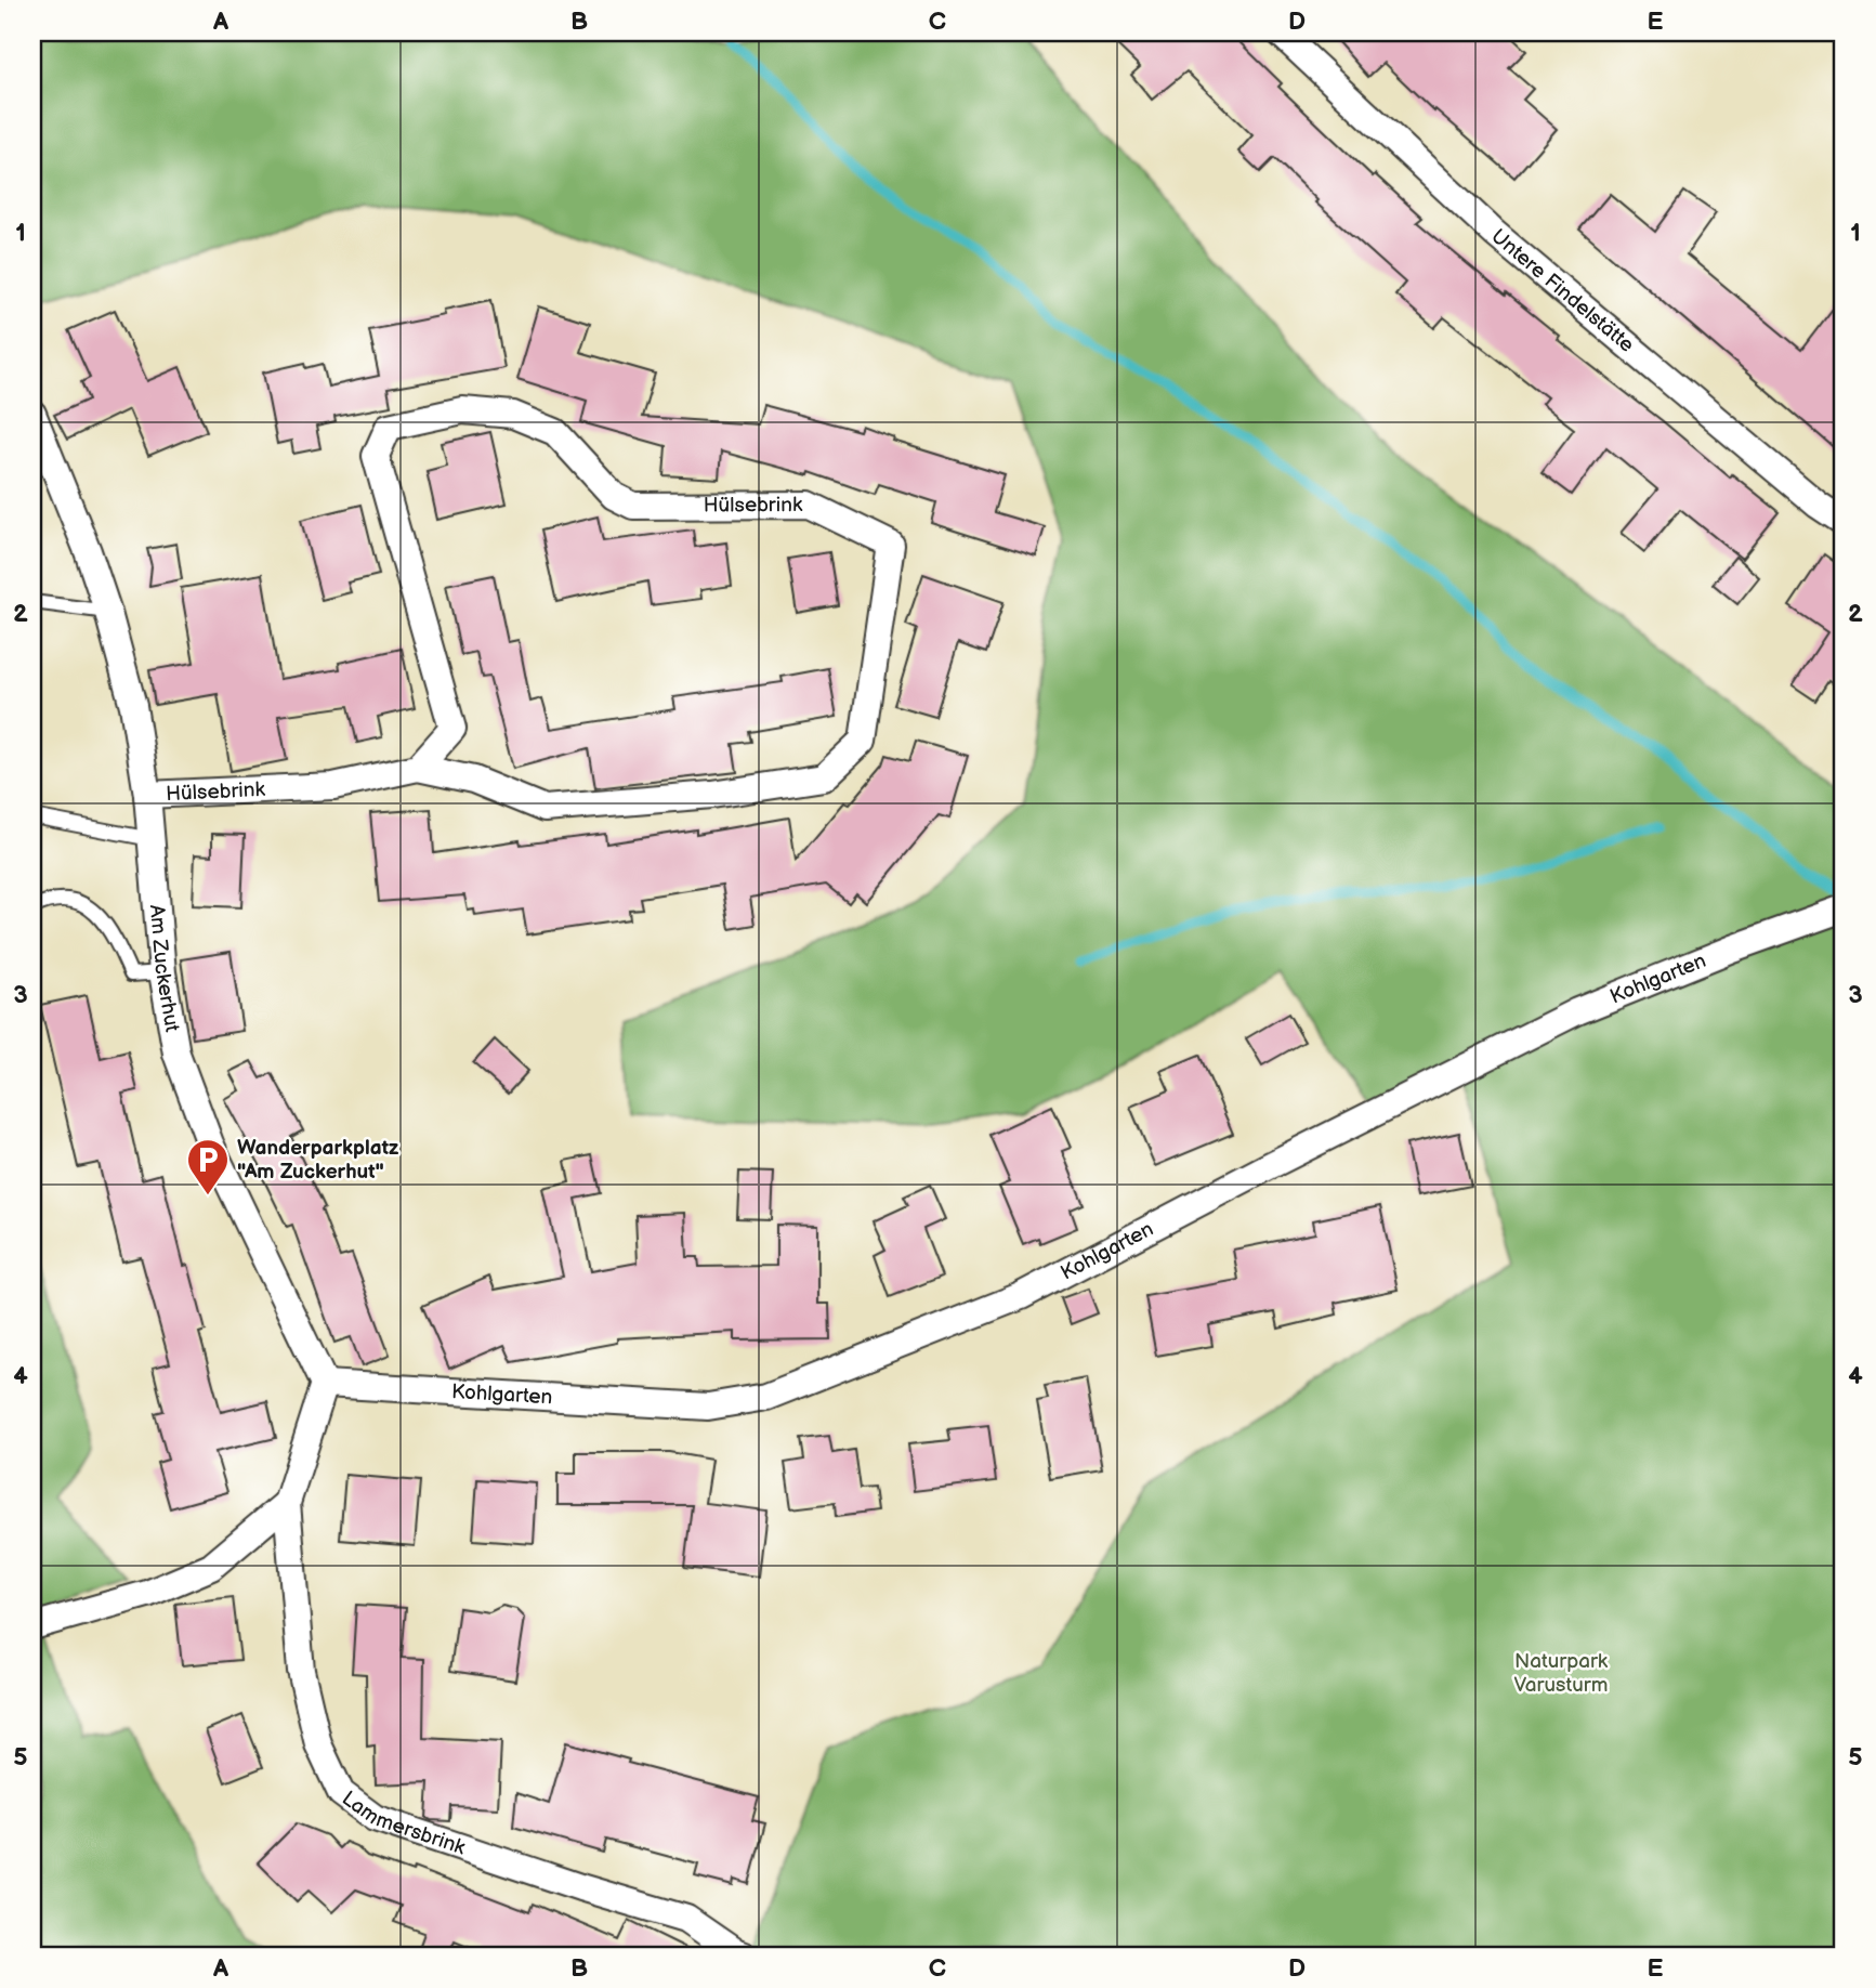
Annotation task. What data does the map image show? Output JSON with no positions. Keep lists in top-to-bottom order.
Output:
{
  "streets": {
    "street": [
      "Untere Findelstätte",
      "Hülsebrink",
      "Am Zuckerhut",
      "Kohlgarten",
      "Lammersbrink"
    ]
  },
  "crossings": [
    ["Hülsebrink", "Am Zuckerhut"],
    ["Am Zuckerhut", "Kohlgarten"]
  ],
  "parks": ["Naturpark Varusturm"],
  "places": {
    "parking": ["Wanderparkplatz \"Am Zuckerhut\""]
  },
  "grid": {
    "columns": [
      "A",
      "B",
      "C",
      "D",
      "E"
    ],
    "rows": [
      "1",
      "2",
      "3",
      "4",
      "5"
    ]
  }
}
